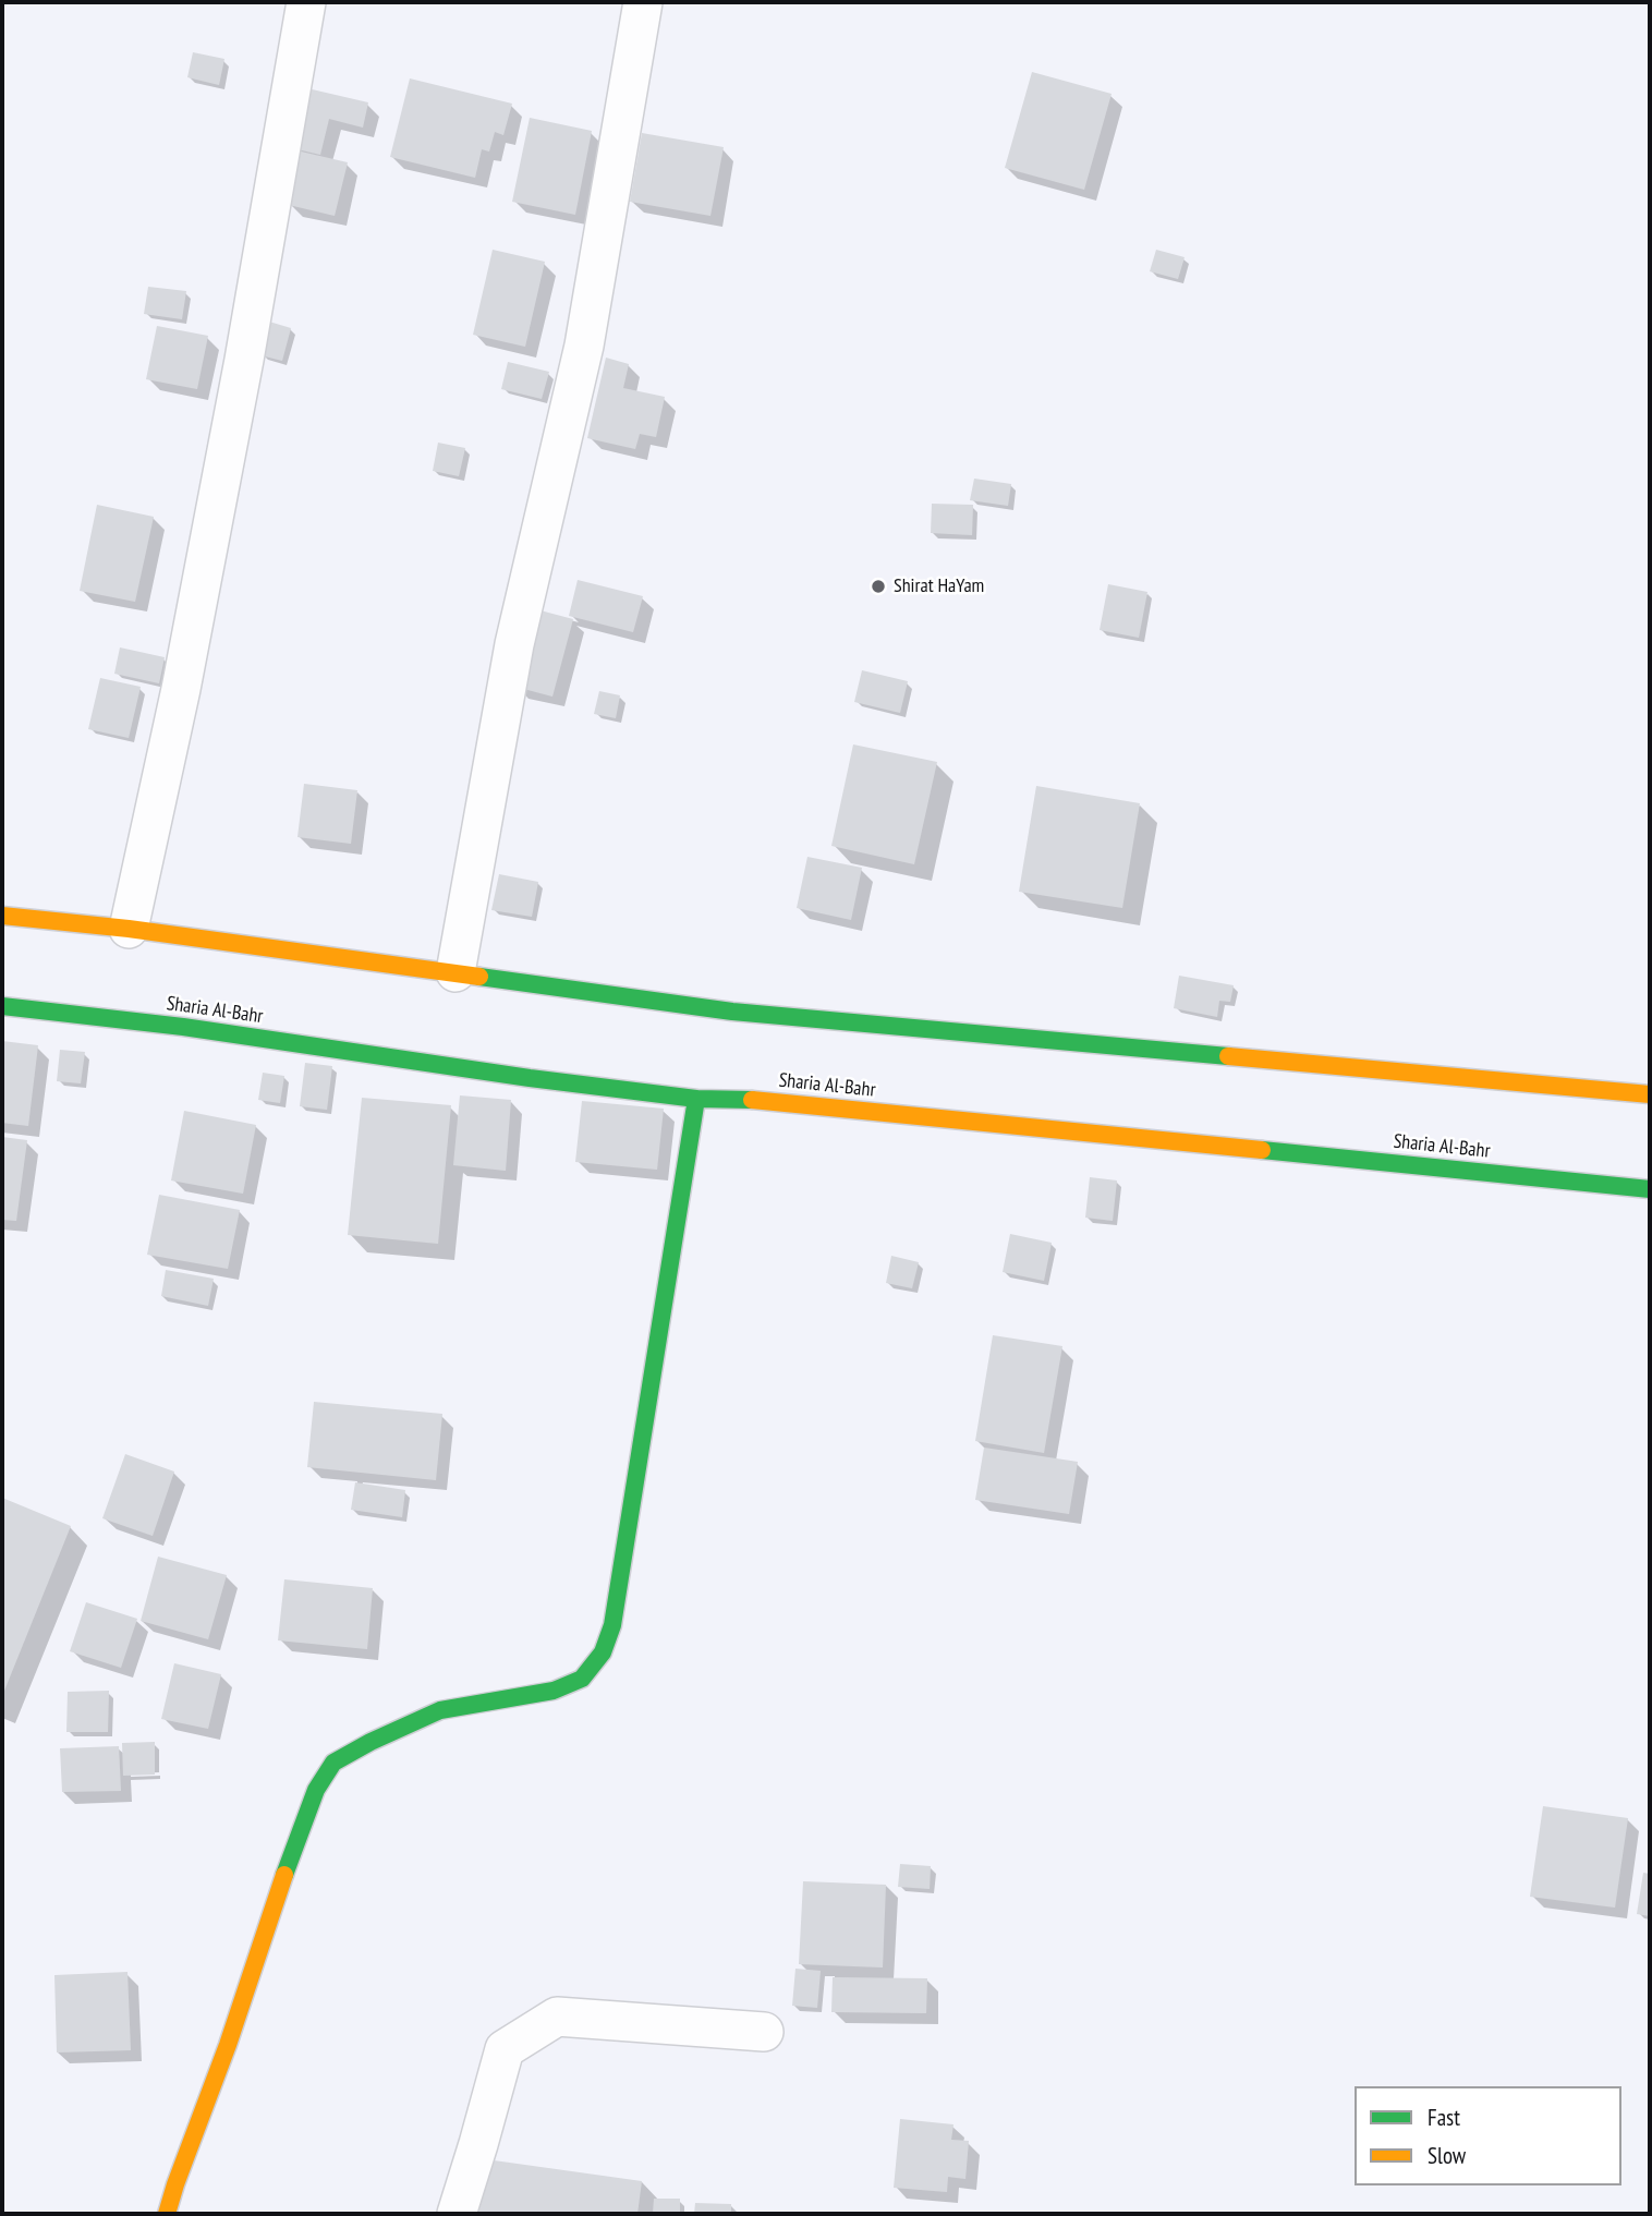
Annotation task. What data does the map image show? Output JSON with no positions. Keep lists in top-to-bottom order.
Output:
{
  "streets": {
    "main road": ["Sharia Al-Bahr"]
  },
  "places": ["Shirat HaYam"],
  "legend": ["Fast", "Slow"]
}
